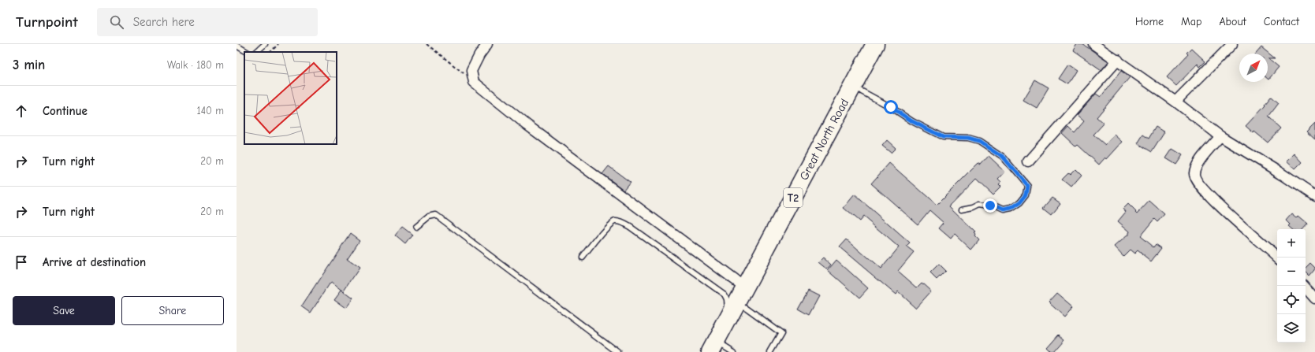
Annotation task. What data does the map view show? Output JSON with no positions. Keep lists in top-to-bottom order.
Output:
{
  "streets": {
    "highway": ["Great North Road", "T2"]
  },
  "north": "top right",
  "page": {
    "header": "Turnpoint",
    "search": "Search here",
    "nav": [
      "Home",
      "Map",
      "About",
      "Contact"
    ],
    "heading": ["3 min", "Walk · 180 m"],
    "list": [
      ["Continue", "140 m"],
      ["Turn right", "20 m"],
      ["Turn right", "20 m"],
      "Arrive at destination"
    ],
    "map_buttons": ["+", "−"],
    "buttons": ["Save", "Share"]
  }
}
